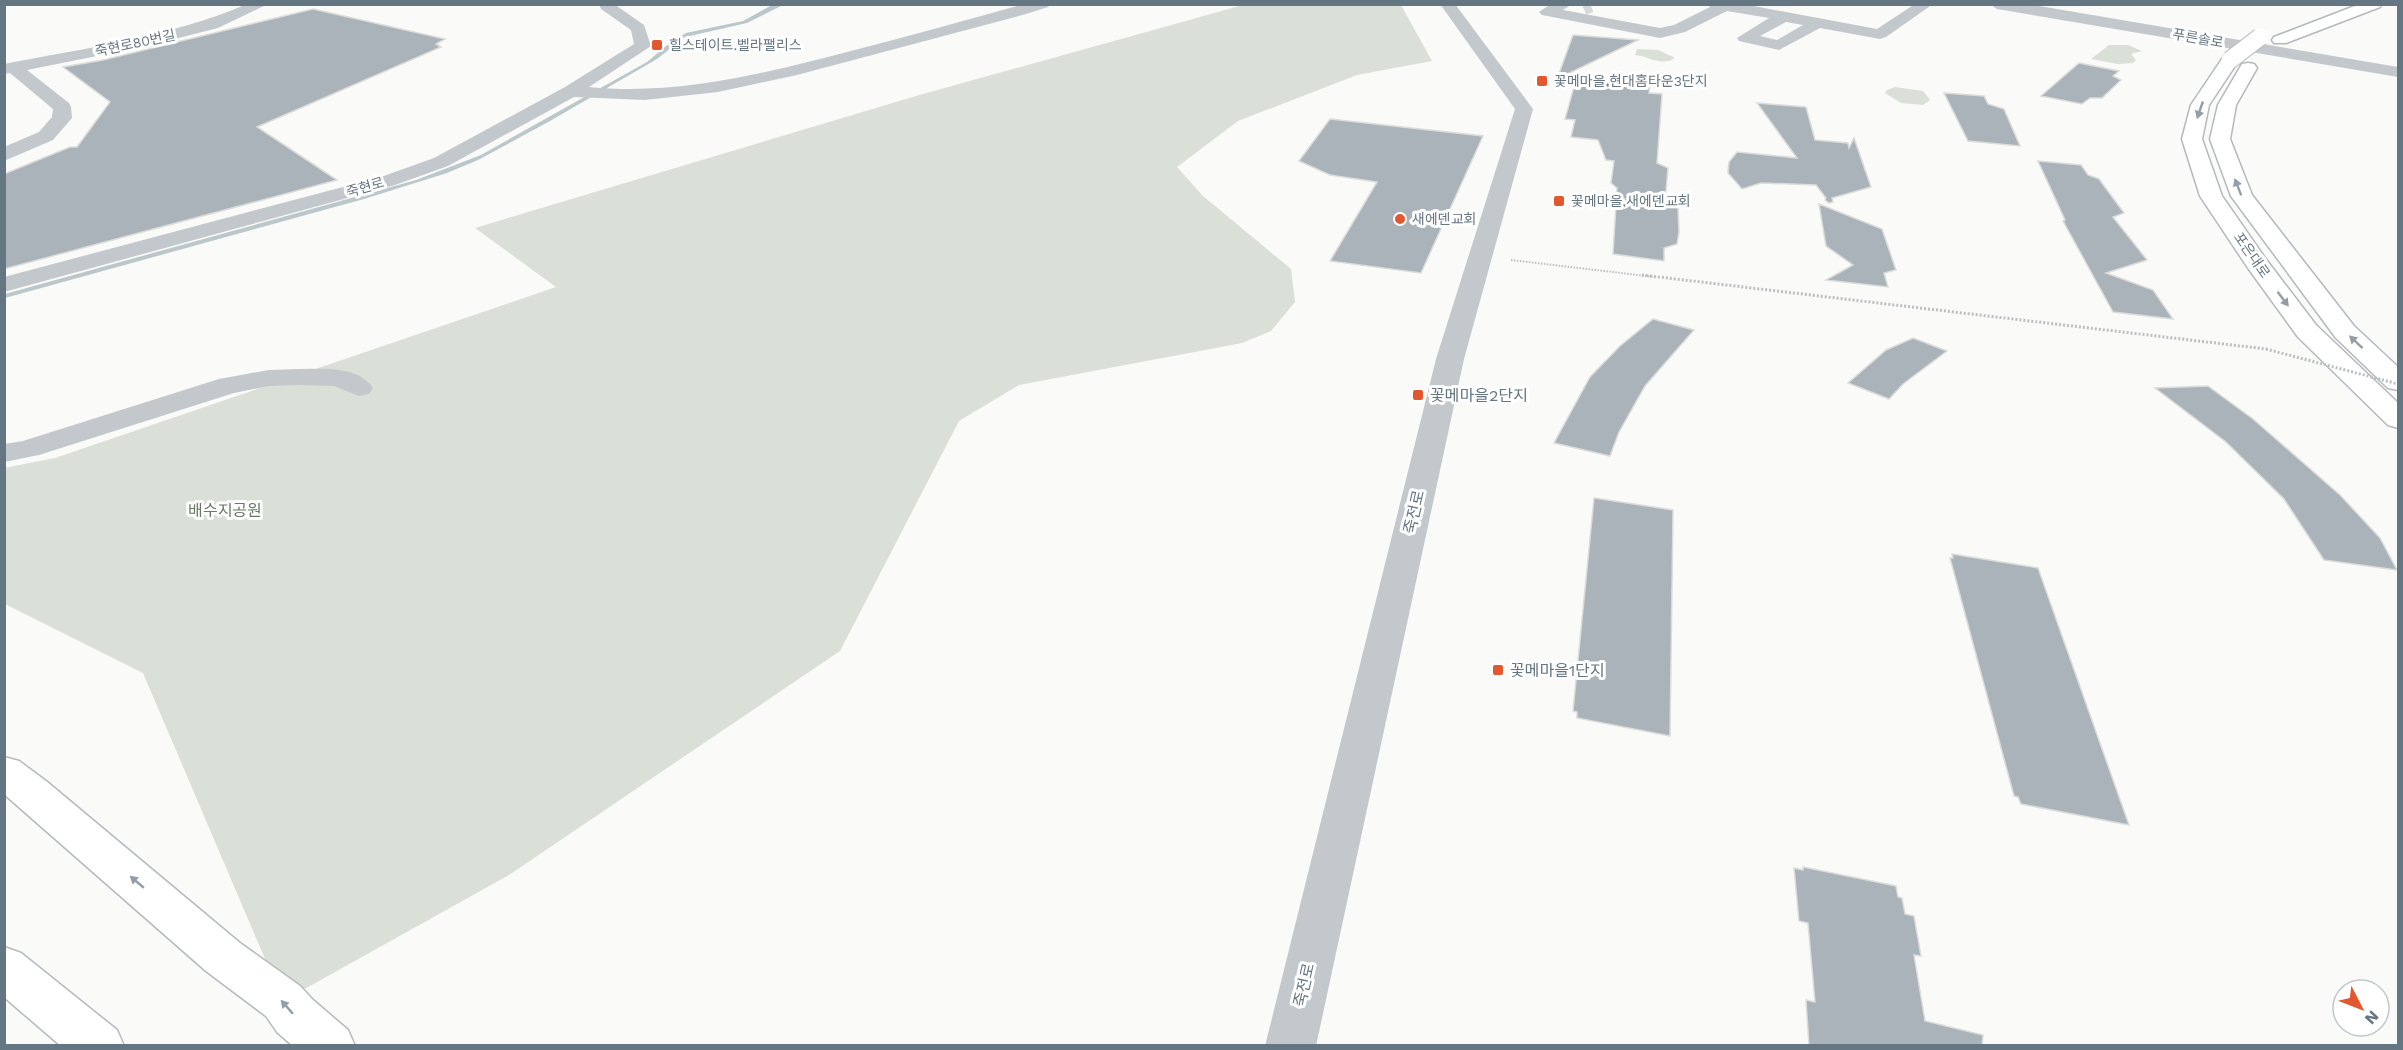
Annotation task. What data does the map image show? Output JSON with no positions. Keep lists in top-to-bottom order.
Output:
{
  "streets": {
    "main road": ["포은대로"],
    "street": [
      "푸른솔로",
      "죽현로80번길",
      "죽현로",
      "죽전로"
    ]
  },
  "parks": ["배수지공원"],
  "places": {
    "transit": [
      "힐스테이트.벨라팰리스",
      "꽃메마을.현대홈타운3단지",
      "꽃메마을.새에덴교회",
      "꽃메마을2단지",
      "꽃메마을1단지"
    ],
    "other": ["새에덴교회"]
  },
  "north": "bottom right"
}
